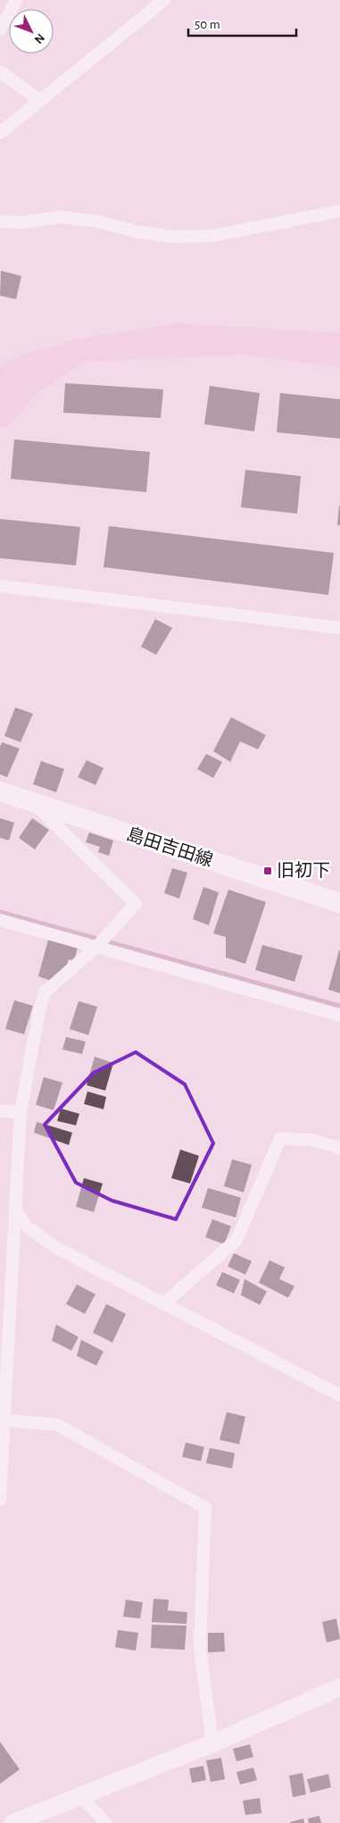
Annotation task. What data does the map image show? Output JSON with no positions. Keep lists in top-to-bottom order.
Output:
{
  "streets": {
    "main road": ["島田吉田線"]
  },
  "places": {
    "transit": ["旧初下"]
  },
  "scale_bar": "50 m",
  "north": "bottom right"
}
